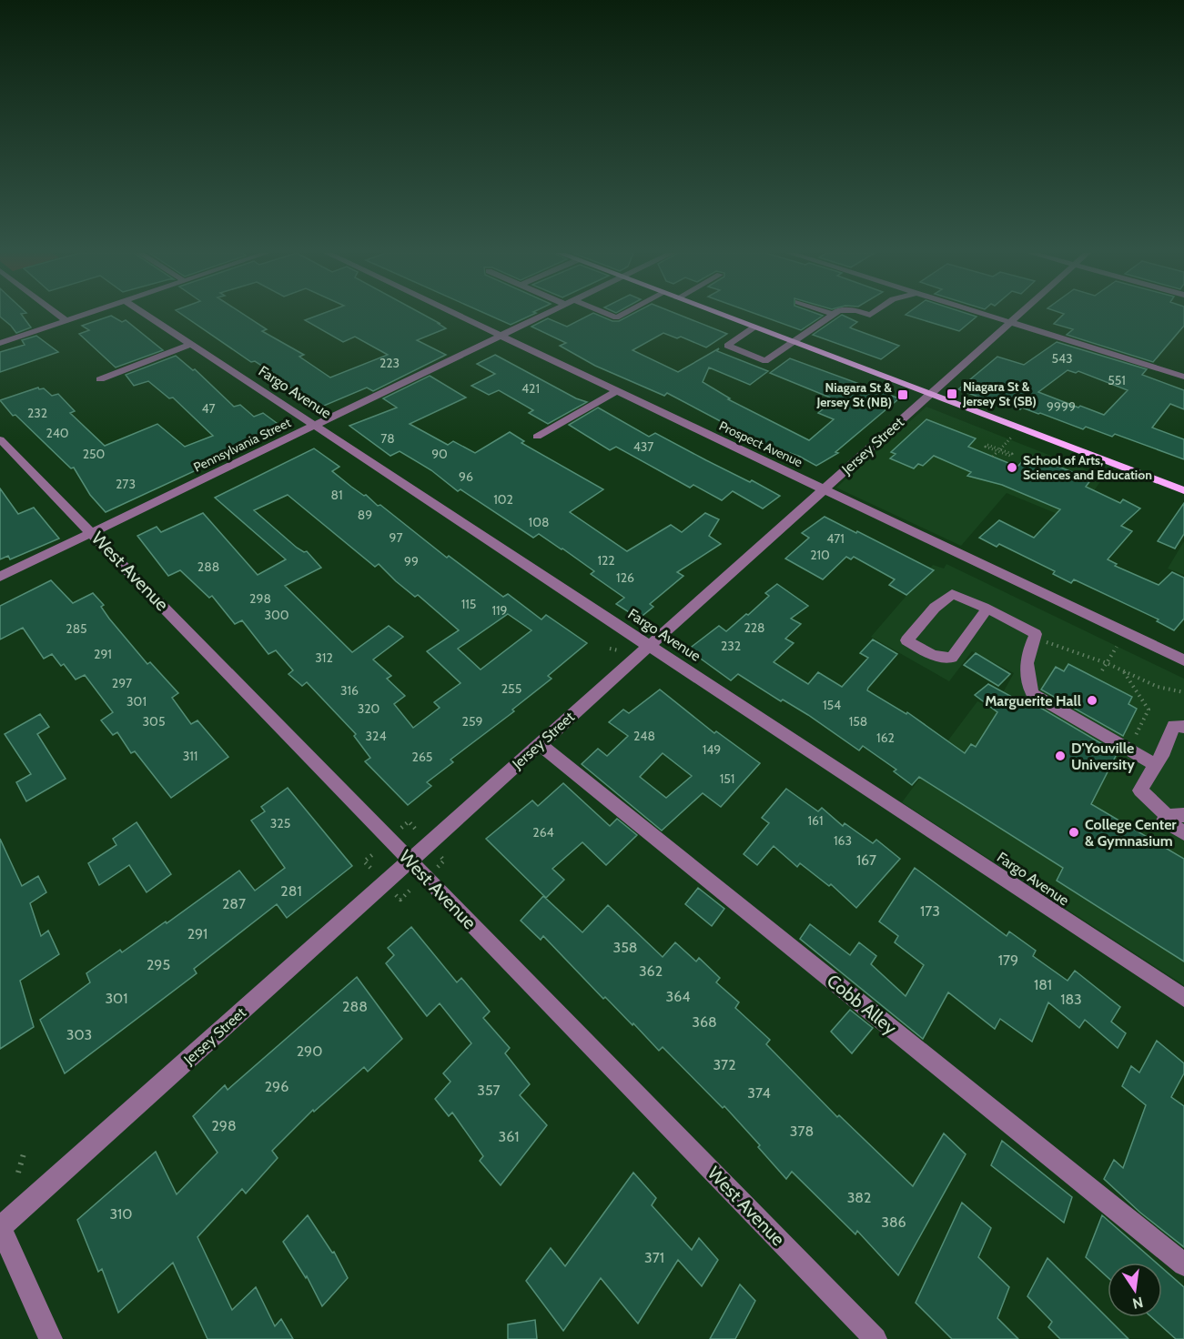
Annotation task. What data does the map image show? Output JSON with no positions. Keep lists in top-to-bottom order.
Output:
{
  "streets": {
    "street": [
      "Fargo Avenue",
      "Prospect Avenue",
      "Pennsylvania Street",
      "Jersey Street",
      "West Avenue",
      "Cobb Alley"
    ]
  },
  "crossings": [
    ["Fargo Avenue", "Pennsylvania Street"],
    ["Fargo Avenue", "Jersey Street"],
    ["Prospect Avenue", "Pennsylvania Street"],
    ["Prospect Avenue", "Jersey Street"],
    ["Pennsylvania Street", "West Avenue"],
    ["Jersey Street", "West Avenue"],
    ["Jersey Street", "Cobb Alley"]
  ],
  "places": {
    "transit": ["Niagara St & Jersey St (SB)", "Niagara St & Jersey St (NB)"],
    "other": [
      "School of Arts, Sciences and Education",
      "Marguerite Hall",
      "D'Youville University",
      "College Center & Gymnasium"
    ]
  },
  "house_numbers": [
    "543",
    "223",
    "551",
    "421",
    "9999",
    "47",
    "232",
    "240",
    "78",
    "437",
    "250",
    "90",
    "96",
    "273",
    "81",
    "102",
    "89",
    "108",
    "97",
    "471",
    "210",
    "122",
    "99",
    "288",
    "126",
    "298",
    "115",
    "119",
    "300",
    "228",
    "285",
    "232",
    "291",
    "312",
    "297",
    "255",
    "316",
    "301",
    "154",
    "320",
    "305",
    "259",
    "158",
    "324",
    "248",
    "162",
    "149",
    "311",
    "265",
    "151",
    "161",
    "325",
    "264",
    "163",
    "167",
    "281",
    "287",
    "173",
    "291",
    "358",
    "179",
    "295",
    "362",
    "181",
    "364",
    "301",
    "183",
    "288",
    "368",
    "303",
    "290",
    "372",
    "296",
    "357",
    "374",
    "298",
    "378",
    "361",
    "382",
    "310",
    "386",
    "371"
  ],
  "north": "bottom"
}
